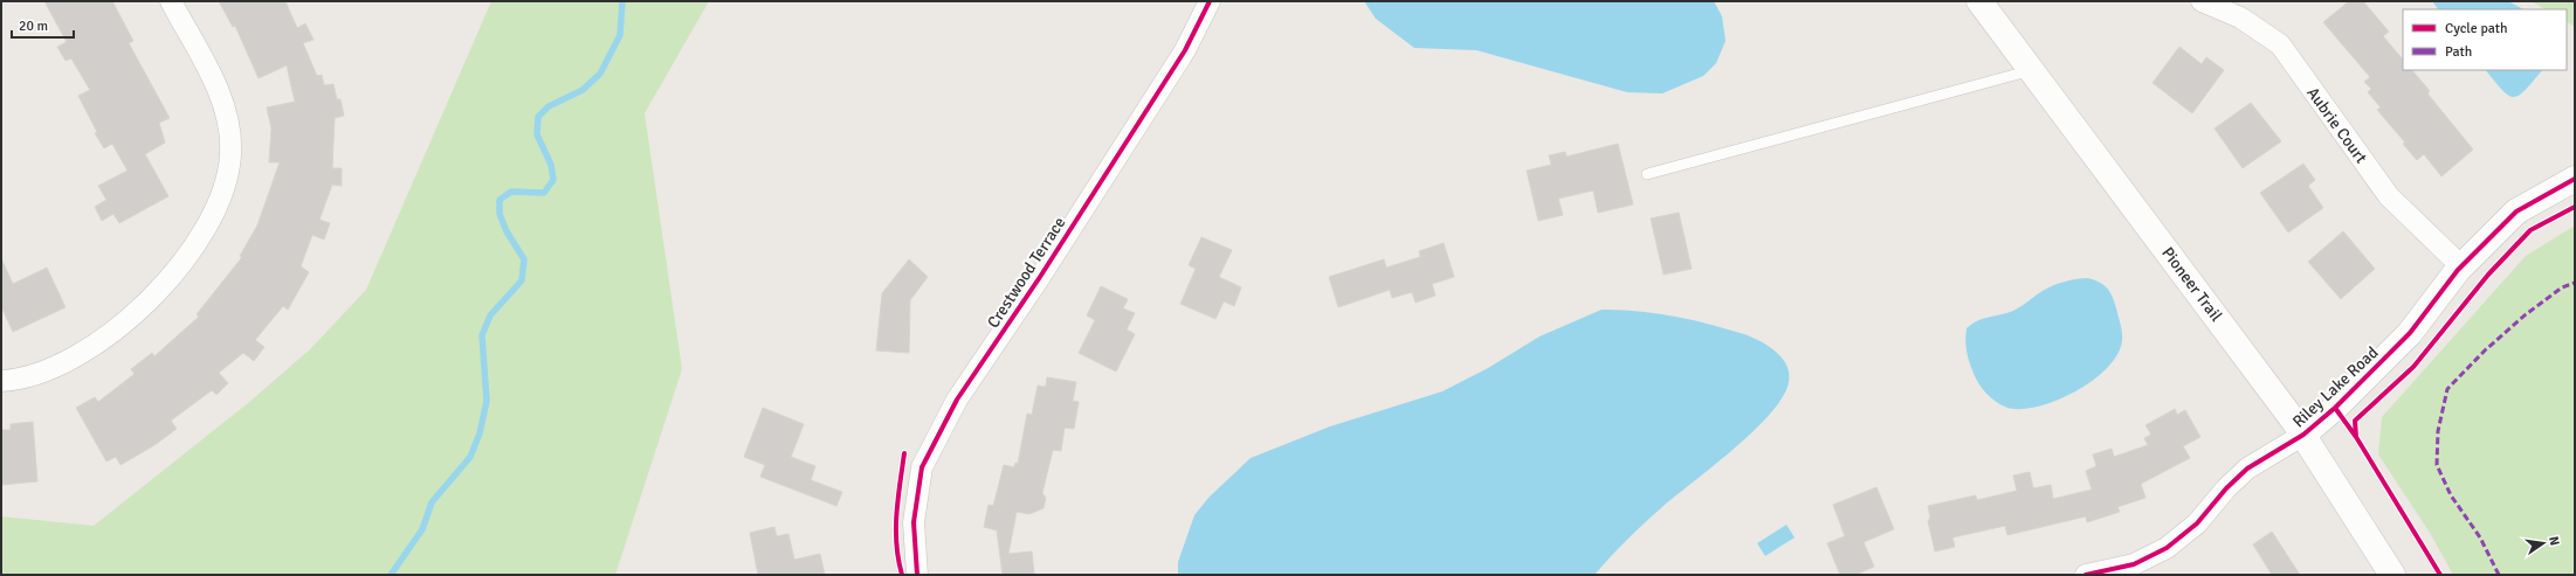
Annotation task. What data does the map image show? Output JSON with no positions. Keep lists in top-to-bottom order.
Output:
{
  "streets": {
    "main road": ["Pioneer Trail", "Riley Lake Road"],
    "street": ["Aubrie Court", "Crestwood Terrace"]
  },
  "crossings": [
    ["Aubrie Court", "Riley Lake Road"],
    ["Pioneer Trail", "Riley Lake Road"]
  ],
  "legend": ["Cycle path", "Path"],
  "scale_bar": "20 m",
  "north": "right"
}
